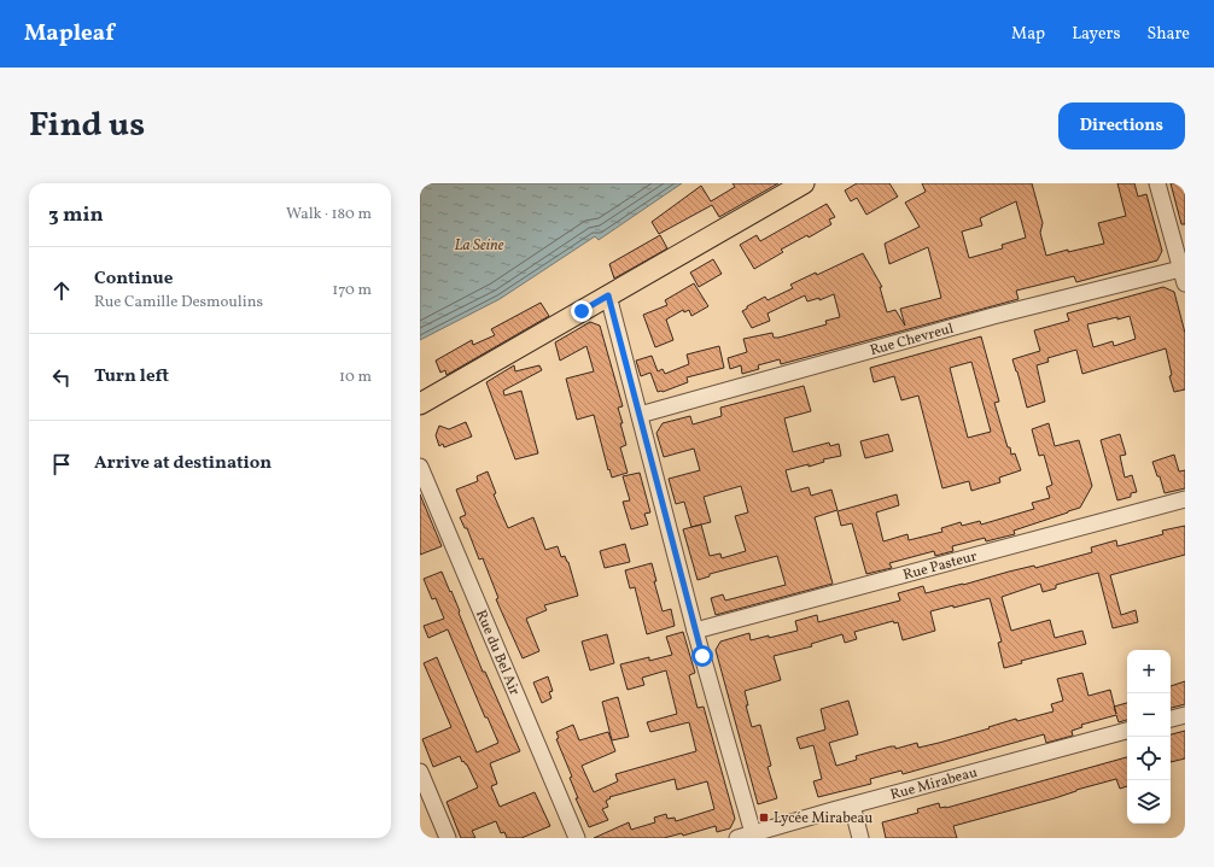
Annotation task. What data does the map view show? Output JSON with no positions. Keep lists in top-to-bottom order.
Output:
{
  "streets": {
    "street": [
      "Rue Chevreul",
      "Rue Pasteur",
      "Rue du Bel Air",
      "Rue Mirabeau"
    ]
  },
  "water": ["La Seine"],
  "places": {
    "transit": ["Lycée Mirabeau"]
  },
  "page": {
    "header": "Mapleaf",
    "nav": ["Map", "Layers", "Share"],
    "title": "Find us",
    "buttons": "Directions",
    "heading": ["3 min", "Walk · 180 m"],
    "list": [
      ["Continue", "Rue Camille Desmoulins", "170 m"],
      ["Turn left", "10 m"],
      "Arrive at destination"
    ],
    "map_buttons": ["+", "−"]
  }
}
